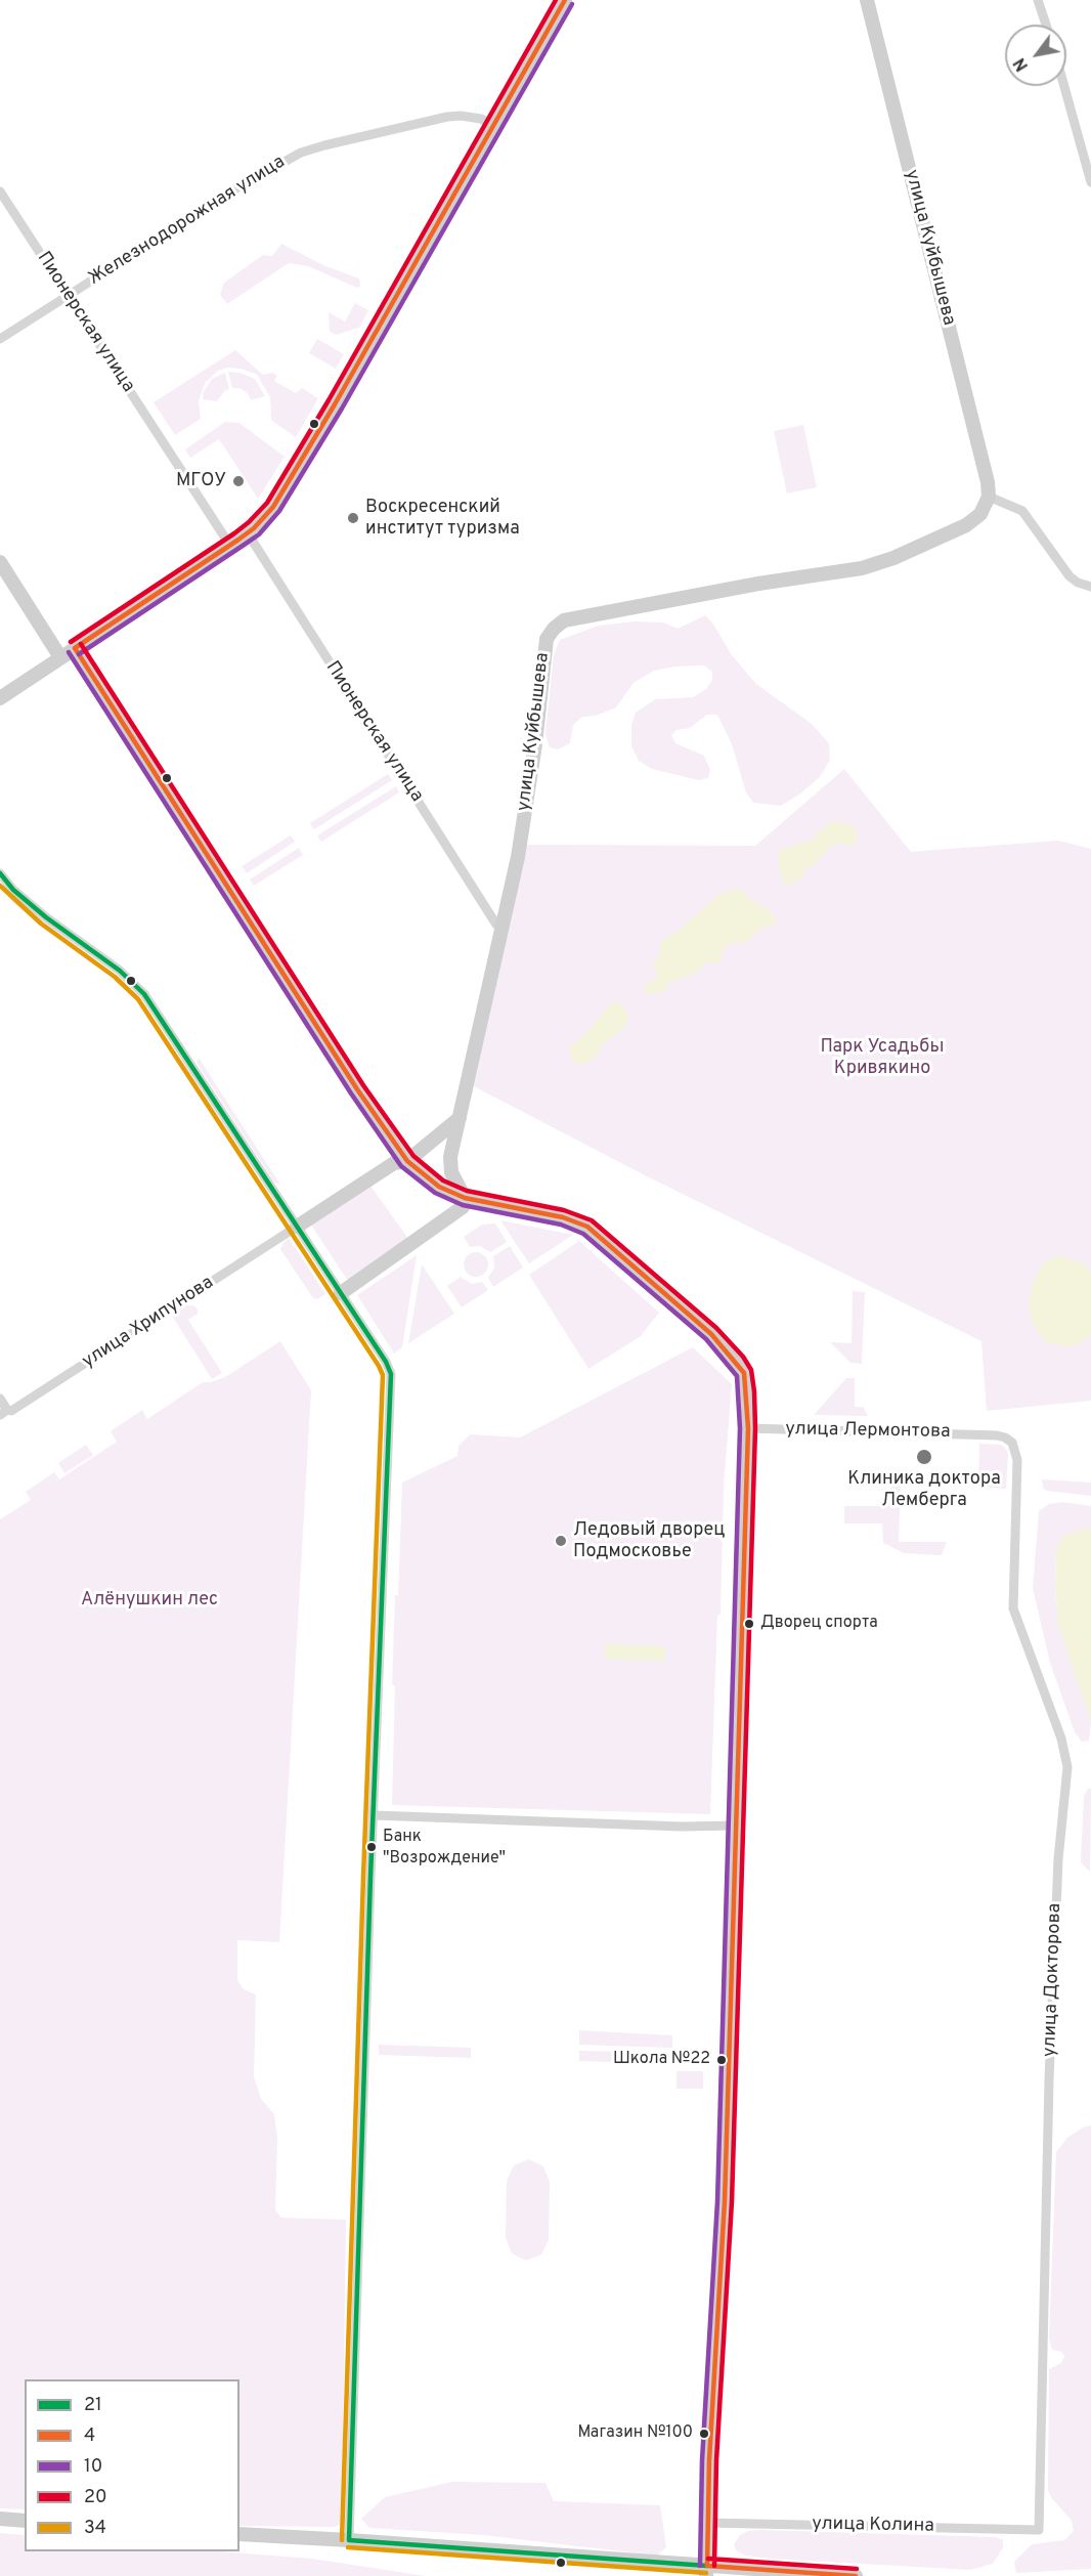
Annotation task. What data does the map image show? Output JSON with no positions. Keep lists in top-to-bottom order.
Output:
{
  "streets": {
    "street": [
      "Железнодорожная улица",
      "улица Куйбышева",
      "Пионерская улица",
      "улица Хрипунова",
      "улица Лермонтова",
      "улица Докторова",
      "улица Колина"
    ]
  },
  "crossings": [
    ["Железнодорожная улица", "Пионерская улица"],
    ["улица Куйбышева", "Пионерская улица"],
    ["улица Лермонтова", "улица Докторова"],
    ["улица Докторова", "улица Колина"]
  ],
  "parks": ["Парк Усадьбы Кривякино", "Алёнушкин лес"],
  "places": [
    "МГОУ",
    "Воскресенский институт туризма",
    "Клиника доктора Лемберга",
    "Ледовый дворец Подмосковье",
    "Дворец спорта",
    "Банк \"Возрождение\"",
    "Школа №22",
    "Магазин №100"
  ],
  "lines": [
    "transit line 4",
    "transit line 20",
    "transit line 10",
    "transit line 21",
    "transit line 34"
  ],
  "legend": [
    "21",
    "4",
    "10",
    "20",
    "34"
  ],
  "north": "bottom left"
}
